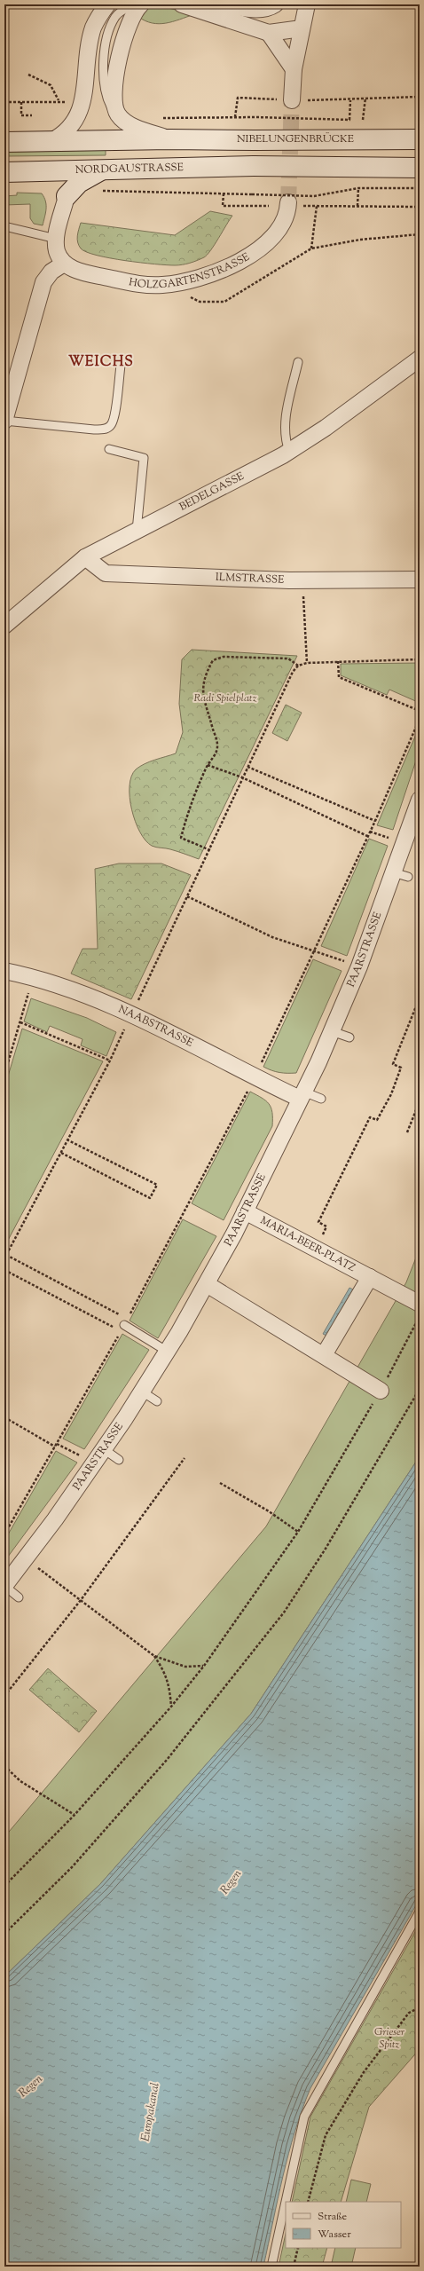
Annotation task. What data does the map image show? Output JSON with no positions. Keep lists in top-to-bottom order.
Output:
{
  "streets": {
    "main road": ["NIBELUNGENBRÜCKE", "NORDGAUSTRASSE"],
    "street": [
      "HOLZGARTENSTRASSE",
      "BEDELGASSE",
      "ILMSTRASSE",
      "PAARSTRASSE",
      "NAABSTRASSE",
      "MARIA-BEER-PLATZ"
    ]
  },
  "crossings": [
    ["BEDELGASSE", "ILMSTRASSE"],
    ["PAARSTRASSE", "NAABSTRASSE"],
    ["PAARSTRASSE", "MARIA-BEER-PLATZ"]
  ],
  "districts": ["WEICHS"],
  "water": ["Regen", "Europakanal"],
  "parks": ["Radi Spielplatz", "Grieser Spitz"],
  "legend": ["Straße", "Wasser"]
}
